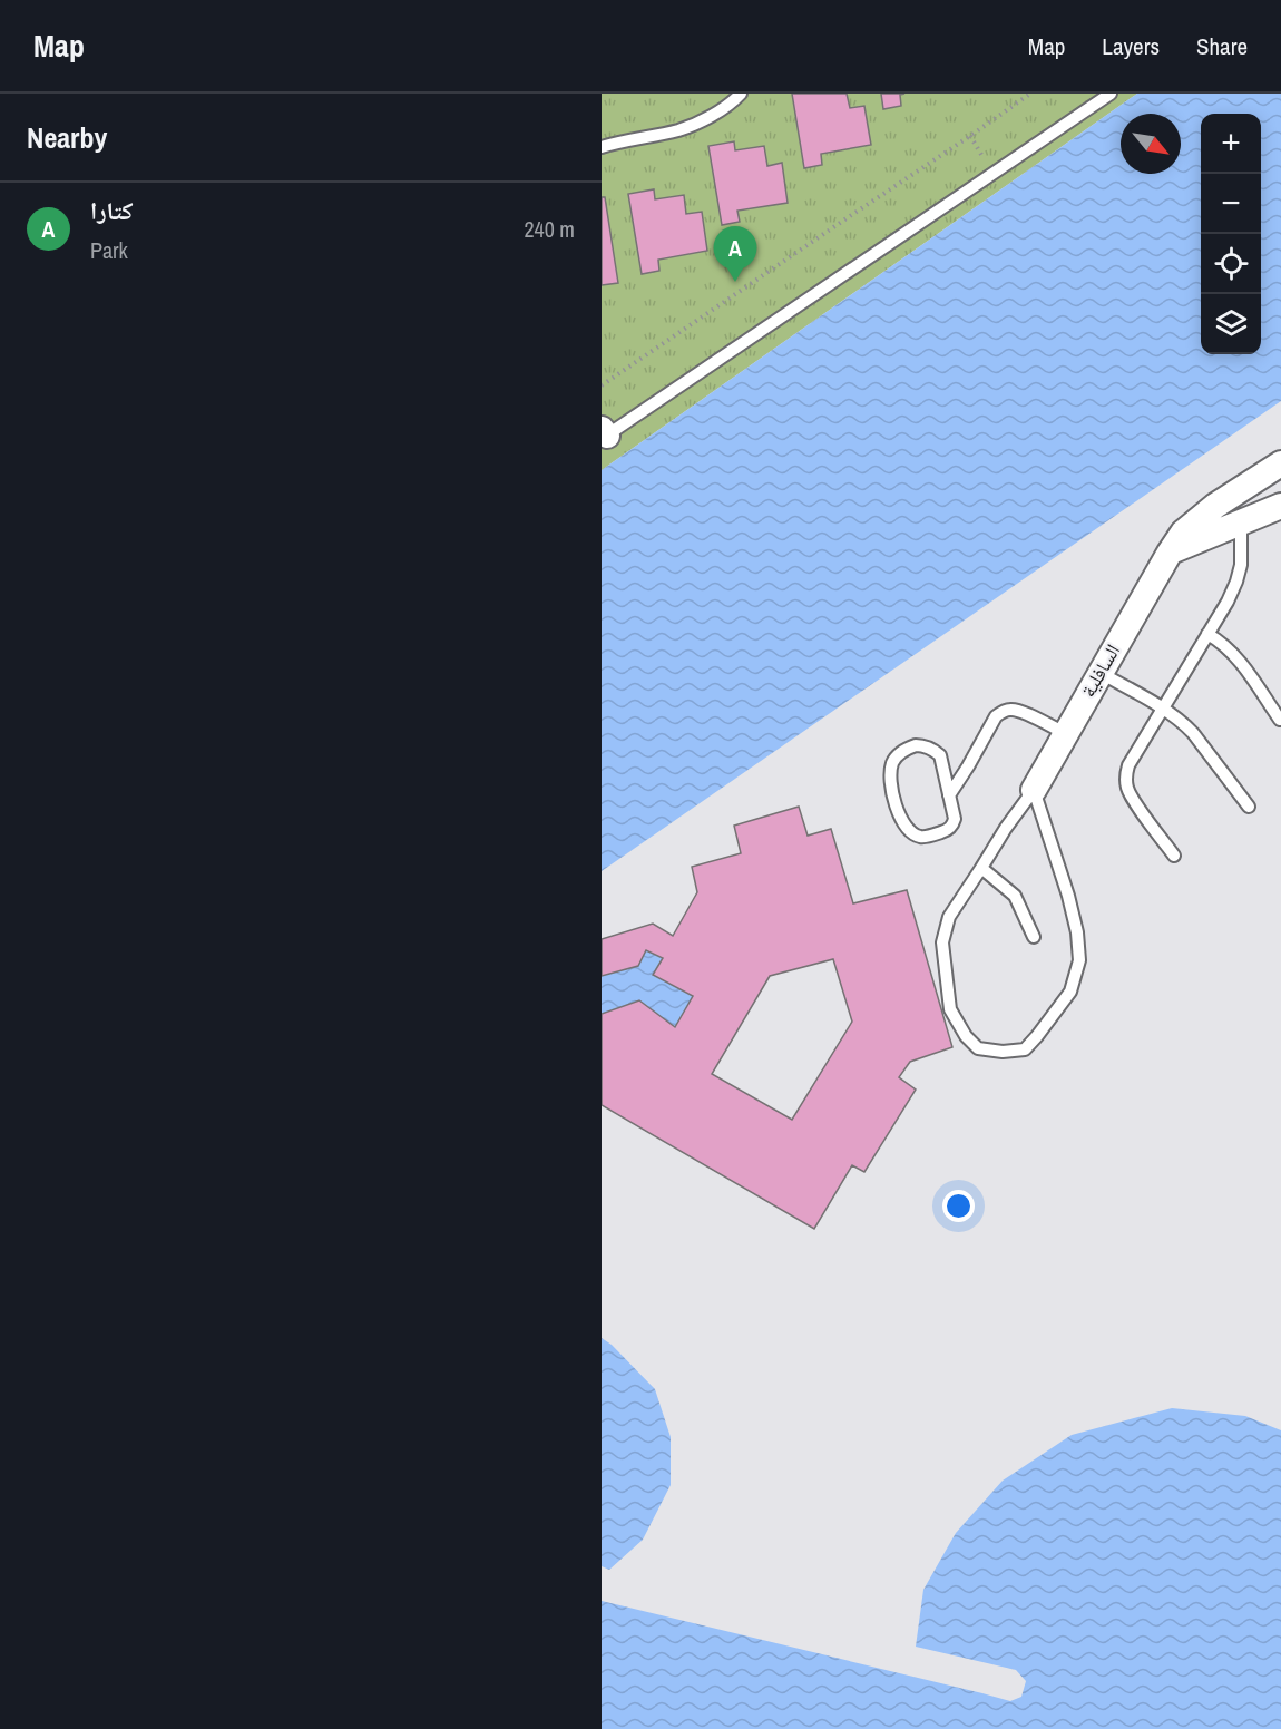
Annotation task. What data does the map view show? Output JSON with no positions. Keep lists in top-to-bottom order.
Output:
{
  "streets": {
    "street": ["السافلية"]
  },
  "north": "bottom right",
  "page": {
    "header": "Map",
    "nav": ["Map", "Layers", "Share"],
    "heading": "Nearby",
    "map_buttons": ["+", "−"],
    "list": [
      {
        "mark": "A",
        "name": "كتارا",
        "note": "Park",
        "value": "240 m"
      }
    ],
    "pins": "A"
  }
}
